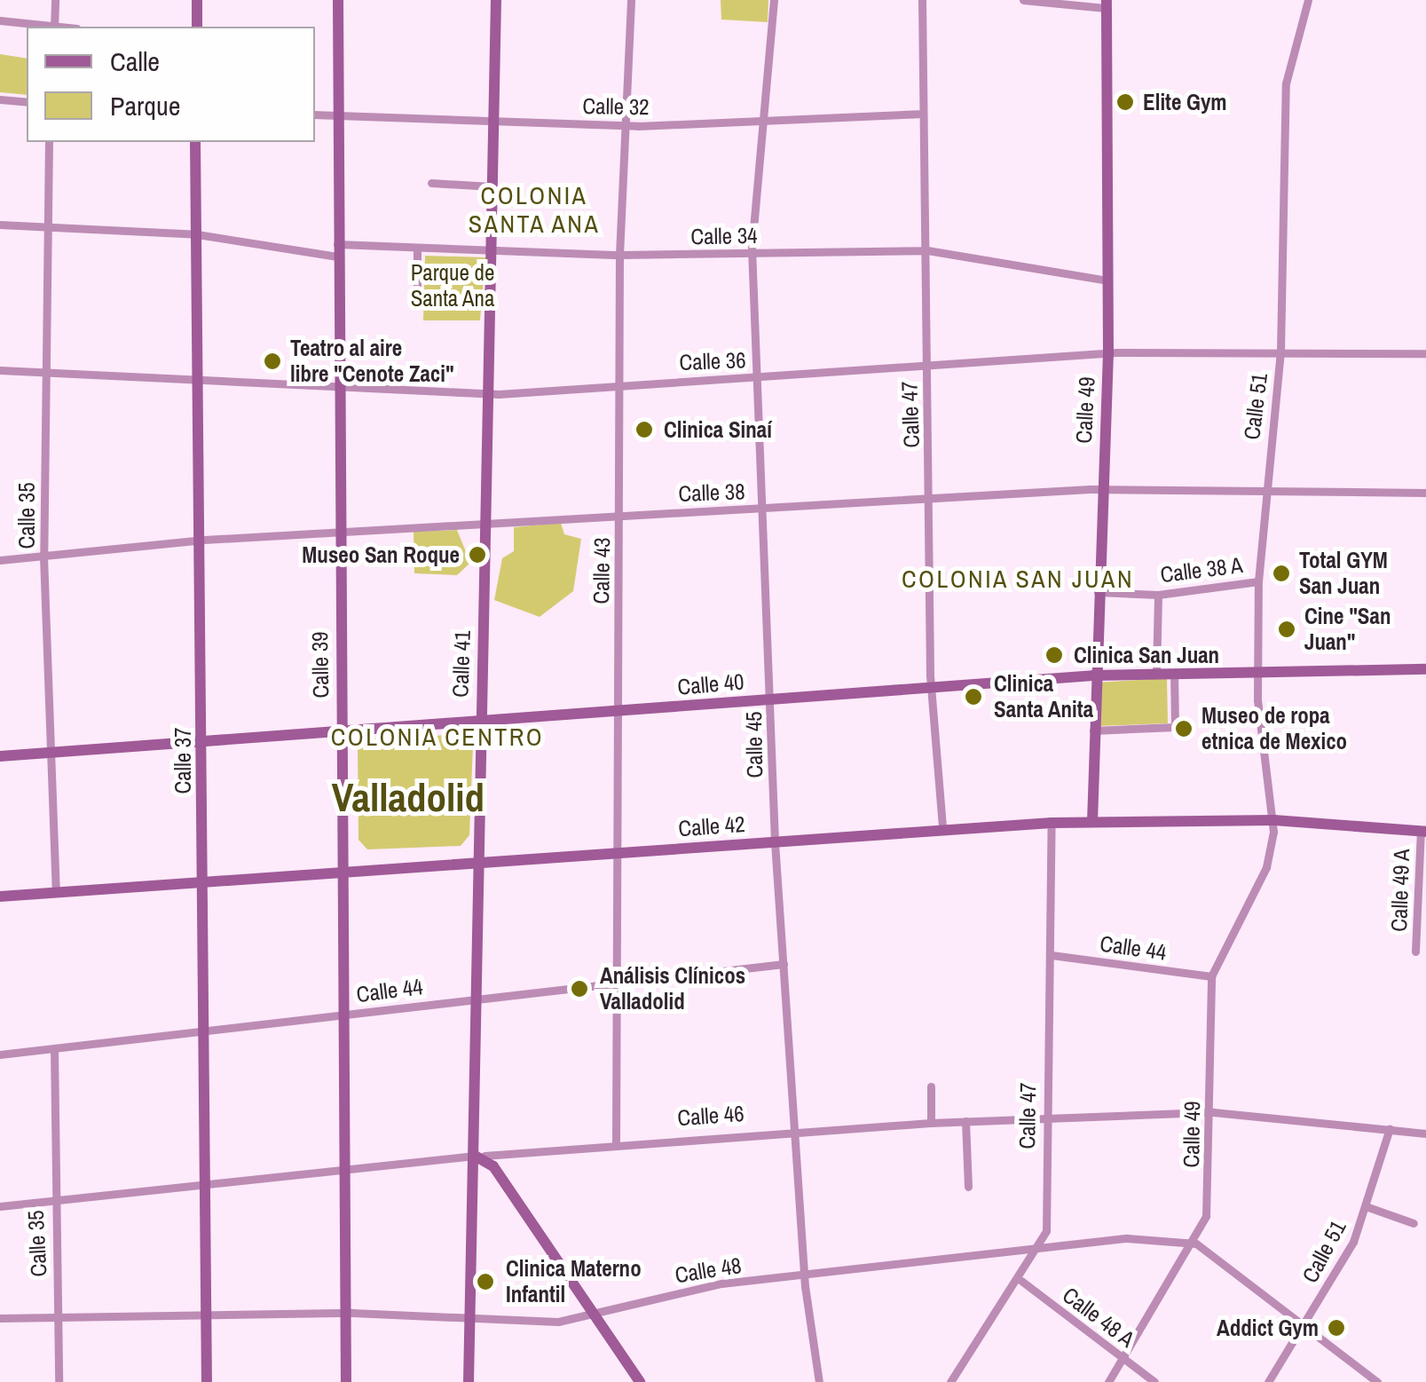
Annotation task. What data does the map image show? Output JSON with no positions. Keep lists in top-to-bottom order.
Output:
{
  "streets": {
    "main road": [
      "Calle 49",
      "Calle 41",
      "Calle 39",
      "Calle 40",
      "Calle 37",
      "Calle 42"
    ],
    "street": [
      "Calle 32",
      "Calle 34",
      "Calle 36",
      "Calle 51",
      "Calle 47",
      "Calle 38",
      "Calle 35",
      "Calle 38 A",
      "Calle 43",
      "Calle 45",
      "Calle 49 A",
      "Calle 44",
      "Calle 46",
      "Calle 48",
      "Calle 48 A"
    ]
  },
  "crossings": [
    ["Calle 32", "Calle 47"],
    ["Calle 32", "Calle 43"],
    ["Calle 32", "Calle 41"],
    ["Calle 32", "Calle 39"],
    ["Calle 32", "Calle 45"],
    ["Calle 34", "Calle 49"],
    ["Calle 34", "Calle 47"],
    ["Calle 34", "Calle 35"],
    ["Calle 34", "Calle 43"],
    ["Calle 34", "Calle 41"],
    ["Calle 34", "Calle 39"],
    ["Calle 34", "Calle 45"],
    ["Calle 34", "Calle 37"],
    ["Calle 36", "Calle 51"],
    ["Calle 36", "Calle 49"],
    ["Calle 36", "Calle 47"],
    ["Calle 36", "Calle 35"],
    ["Calle 36", "Calle 43"],
    ["Calle 36", "Calle 41"],
    ["Calle 36", "Calle 39"],
    ["Calle 36", "Calle 45"],
    ["Calle 36", "Calle 37"],
    ["Calle 51", "Calle 49"],
    ["Calle 51", "Calle 38"],
    ["Calle 51", "Calle 38 A"],
    ["Calle 51", "Calle 40"],
    ["Calle 51", "Calle 42"],
    ["Calle 51", "Calle 46"],
    ["Calle 49", "Calle 38"],
    ["Calle 49", "Calle 38 A"],
    ["Calle 49", "Calle 40"],
    ["Calle 49", "Calle 42"],
    ["Calle 49", "Calle 44"],
    ["Calle 49", "Calle 46"],
    ["Calle 49", "Calle 48"],
    ["Calle 49", "Calle 48 A"],
    ["Calle 47", "Calle 38"],
    ["Calle 47", "Calle 40"],
    ["Calle 47", "Calle 42"],
    ["Calle 47", "Calle 44"],
    ["Calle 47", "Calle 46"],
    ["Calle 47", "Calle 48"],
    ["Calle 47", "Calle 48 A"],
    ["Calle 38", "Calle 35"],
    ["Calle 38", "Calle 43"],
    ["Calle 38", "Calle 41"],
    ["Calle 38", "Calle 39"],
    ["Calle 38", "Calle 45"],
    ["Calle 38", "Calle 37"],
    ["Calle 35", "Calle 40"],
    ["Calle 35", "Calle 42"],
    ["Calle 35", "Calle 44"],
    ["Calle 35", "Calle 46"],
    ["Calle 35", "Calle 48"],
    ["Calle 43", "Calle 40"],
    ["Calle 43", "Calle 42"],
    ["Calle 43", "Calle 44"],
    ["Calle 43", "Calle 46"],
    ["Calle 41", "Calle 40"],
    ["Calle 41", "Calle 42"],
    ["Calle 41", "Calle 44"],
    ["Calle 41", "Calle 46"],
    ["Calle 41", "Calle 48"],
    ["Calle 39", "Calle 40"],
    ["Calle 39", "Calle 42"],
    ["Calle 39", "Calle 44"],
    ["Calle 39", "Calle 46"],
    ["Calle 39", "Calle 48"],
    ["Calle 40", "Calle 45"],
    ["Calle 40", "Calle 37"],
    ["Calle 45", "Calle 42"],
    ["Calle 45", "Calle 44"],
    ["Calle 45", "Calle 46"],
    ["Calle 45", "Calle 48"],
    ["Calle 37", "Calle 42"],
    ["Calle 37", "Calle 44"],
    ["Calle 37", "Calle 46"],
    ["Calle 37", "Calle 48"],
    ["Calle 42", "Calle 49 A"]
  ],
  "districts": [
    "COLONIA SANTA ANA",
    "COLONIA SAN JUAN",
    "COLONIA CENTRO",
    "Valladolid"
  ],
  "parks": ["Parque de Santa Ana"],
  "places": [
    "Elite Gym",
    "Teatro al aire libre \"Cenote Zaci\"",
    "Clinica Sinaí",
    "Museo San Roque",
    "Total GYM San Juan",
    "Cine \"San Juan\"",
    "Clinica San Juan",
    "Clinica Santa Anita",
    "Museo de ropa etnica de Mexico",
    "Análisis Clínicos Valladolid",
    "Clinica Materno Infantil",
    "Addict Gym"
  ],
  "legend": ["Calle", "Parque"]
}
